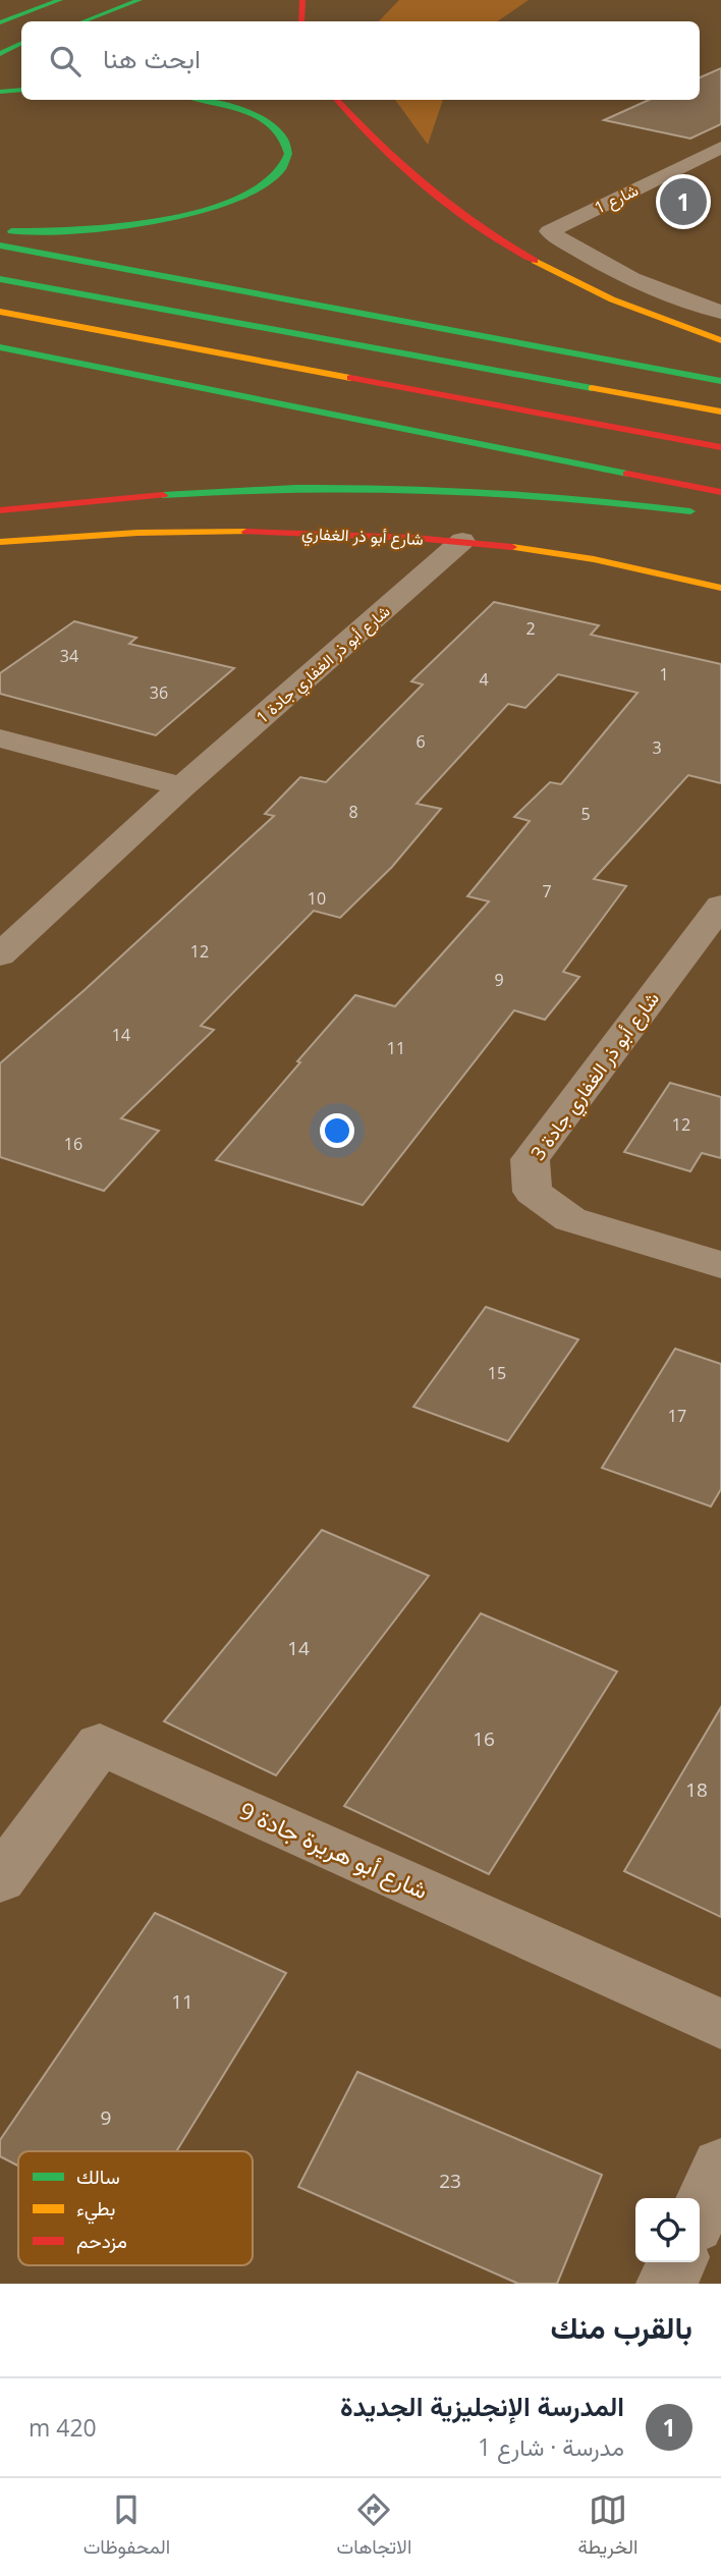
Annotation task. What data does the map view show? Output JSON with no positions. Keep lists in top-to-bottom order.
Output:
{
  "streets": {
    "main road": ["شارع أبو ذر الغفاري"],
    "street": [
      "شارع 1",
      "شارع أبو ذر الغفاري جادة 1",
      "شارع أبو ذر الغفاري جادة 3",
      "شارع أبو هريرة جادة 9"
    ]
  },
  "crossings": [
    ["شارع أبو ذر الغفاري", "شارع أبو ذر الغفاري جادة 1"]
  ],
  "house_numbers": [
    "2",
    "34",
    "1",
    "4",
    "36",
    "6",
    "3",
    "8",
    "5",
    "7",
    "10",
    "12",
    "9",
    "14",
    "11",
    "12",
    "16",
    "15",
    "17",
    "14",
    "16",
    "18",
    "11",
    "9",
    "23"
  ],
  "legend": ["سالك", "بطيء", "مزدحم"],
  "page": {
    "search": "ابحث هنا",
    "pins": "1",
    "heading": "بالقرب منك",
    "list": [
      {
        "mark": "1",
        "name": "المدرسة الإنجليزية الجديدة",
        "note": "مدرسة · شارع 1",
        "value": "420 m"
      }
    ],
    "nav": ["الخريطة", "الاتجاهات", "المحفوظات"]
  }
}
